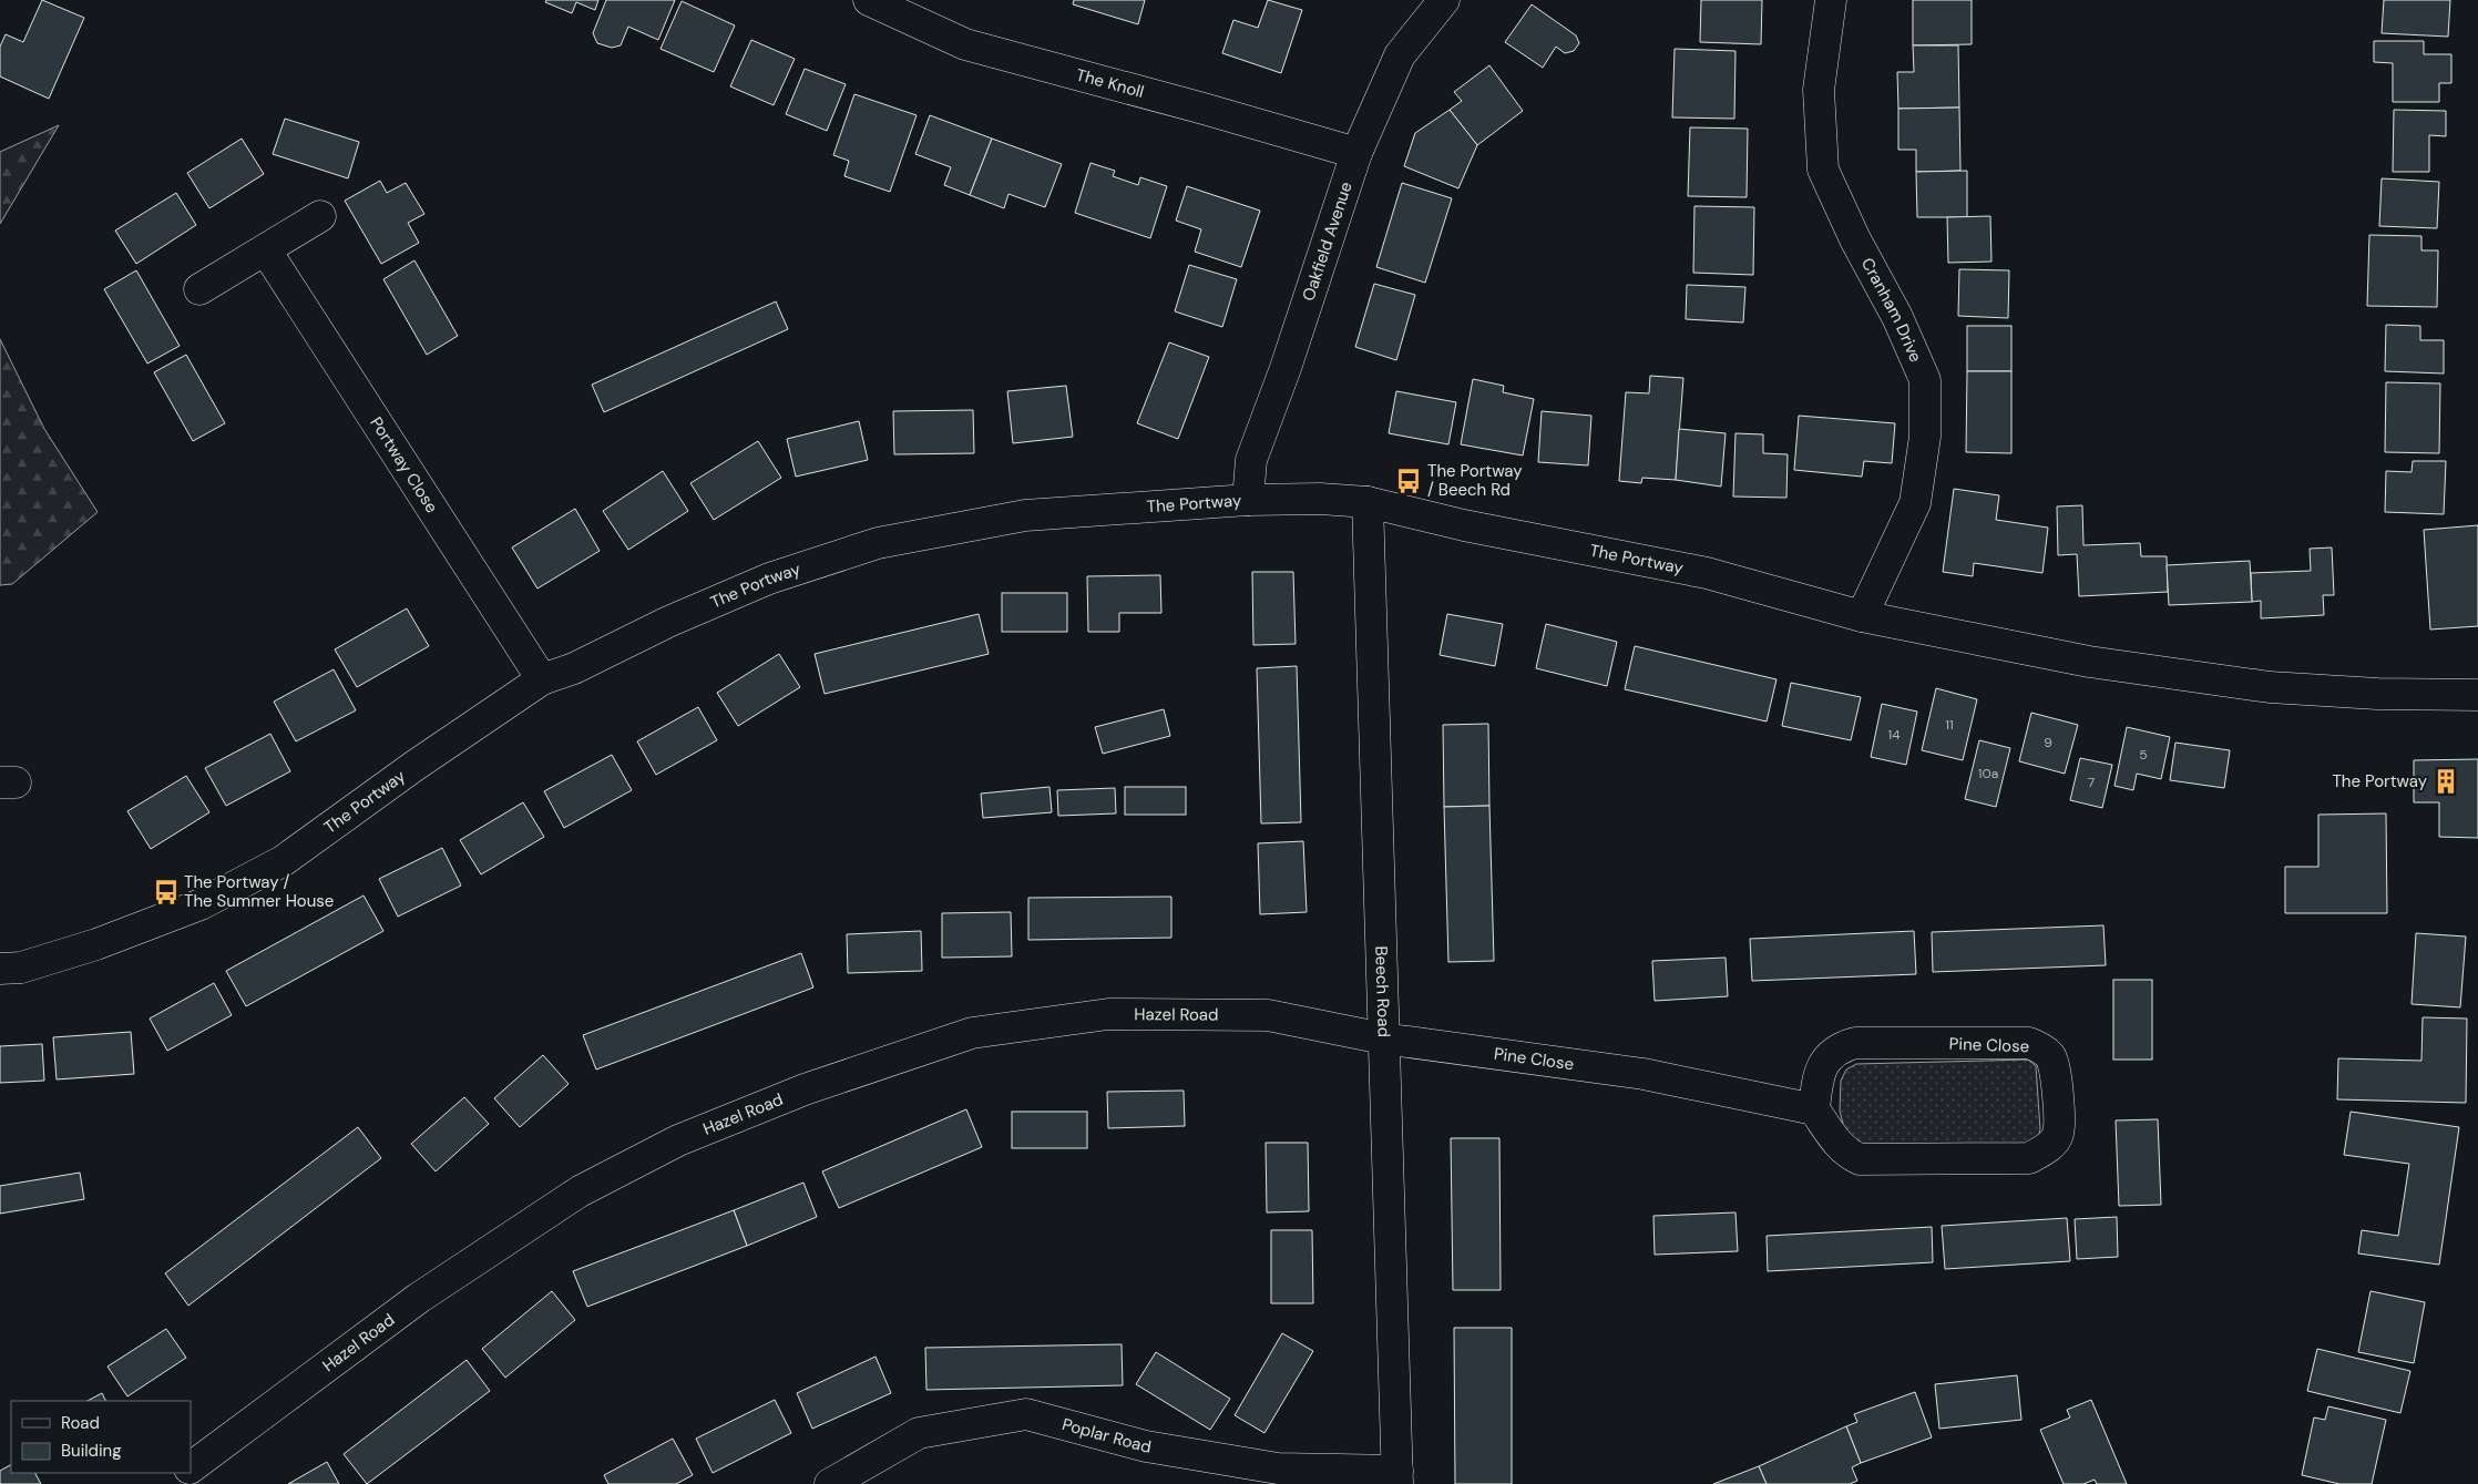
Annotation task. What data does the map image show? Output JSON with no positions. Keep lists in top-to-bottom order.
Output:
{
  "streets": {
    "street": [
      "The Knoll",
      "Oakfield Avenue",
      "Cranham Drive",
      "Portway Close",
      "The Portway",
      "Beech Road",
      "Hazel Road",
      "Pine Close",
      "Poplar Road"
    ]
  },
  "crossings": [
    ["The Knoll", "Oakfield Avenue"],
    ["Oakfield Avenue", "The Portway"],
    ["Cranham Drive", "The Portway"],
    ["Portway Close", "The Portway"],
    ["The Portway", "Beech Road"],
    ["Beech Road", "Hazel Road"],
    ["Beech Road", "Pine Close"],
    ["Beech Road", "Poplar Road"],
    ["Hazel Road", "Pine Close"]
  ],
  "places": {
    "bus stop": ["The Portway / Beech Rd", "The Portway / The Summer House"],
    "building": ["The Portway"]
  },
  "house_numbers": [
    "11",
    "14",
    "9",
    "5",
    "10a",
    "7"
  ],
  "legend": ["Road", "Building"]
}
